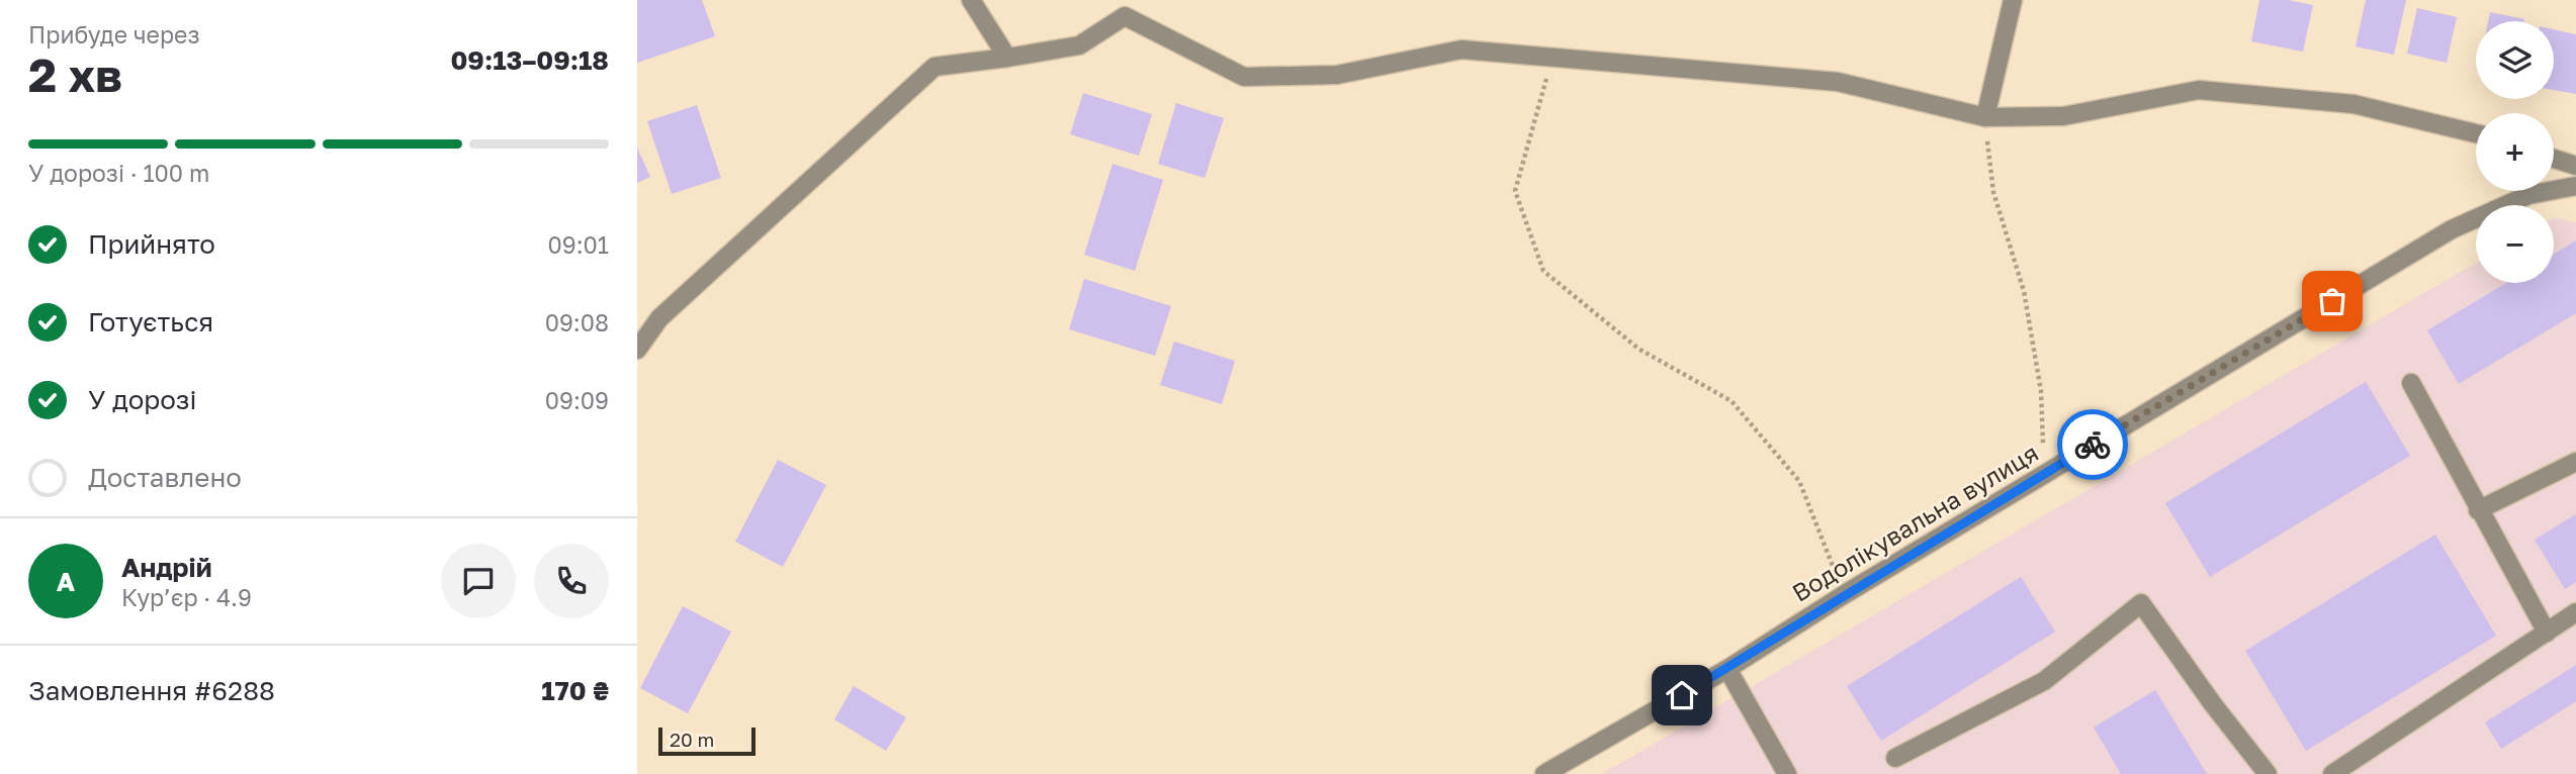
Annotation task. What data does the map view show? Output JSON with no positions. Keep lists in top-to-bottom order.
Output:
{
  "streets": {
    "street": ["Водолікувальна вулиця"]
  },
  "scale_bar": "20 m",
  "page": {
    "heading": ["2 хв", "Прибуде через", "09:13–09:18"],
    "panel": [
      "Андрій",
      "Кур’єр · 4.9",
      "Замовлення #6288",
      "170 ₴"
    ],
    "map_buttons": ["+", "−"],
    "bar": "У дорозі · 100 m",
    "list": [
      ["Прийнято", "09:01"],
      ["Готується", "09:08"],
      ["У дорозі", "09:09"],
      "Доставлено"
    ],
    "round": "А",
    "scale": "20 m"
  }
}
